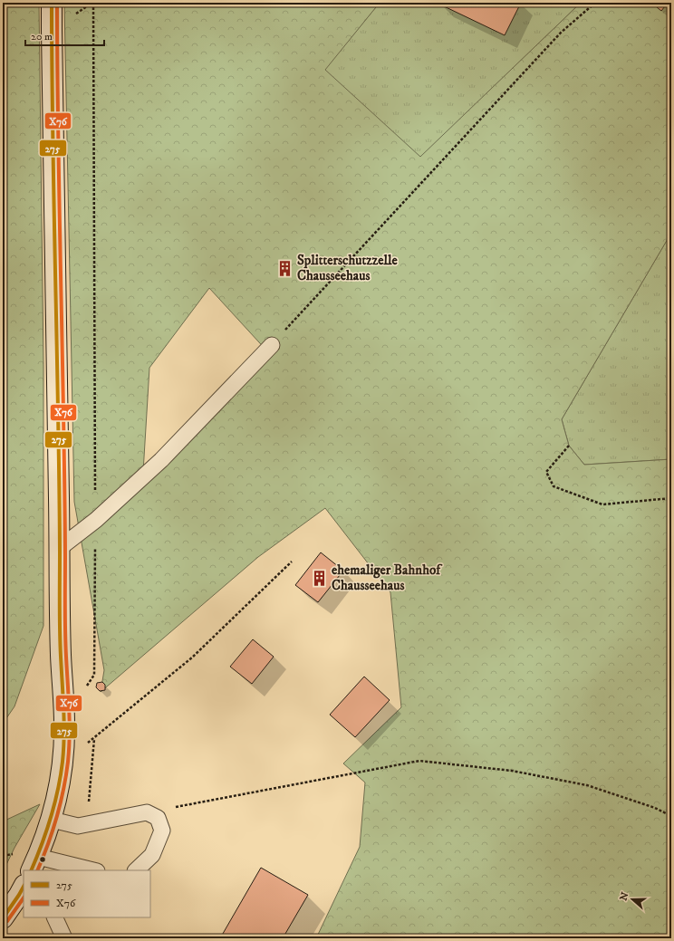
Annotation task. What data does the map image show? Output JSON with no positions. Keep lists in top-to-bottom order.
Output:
{
  "places": {
    "building": ["Splitterschutzzelle Chausseehaus", "ehemaliger Bahnhof Chausseehaus"]
  },
  "lines": ["transit line 275", "transit line X76"],
  "legend": ["275", "X76"],
  "scale_bar": "20 m",
  "north": "left"
}
